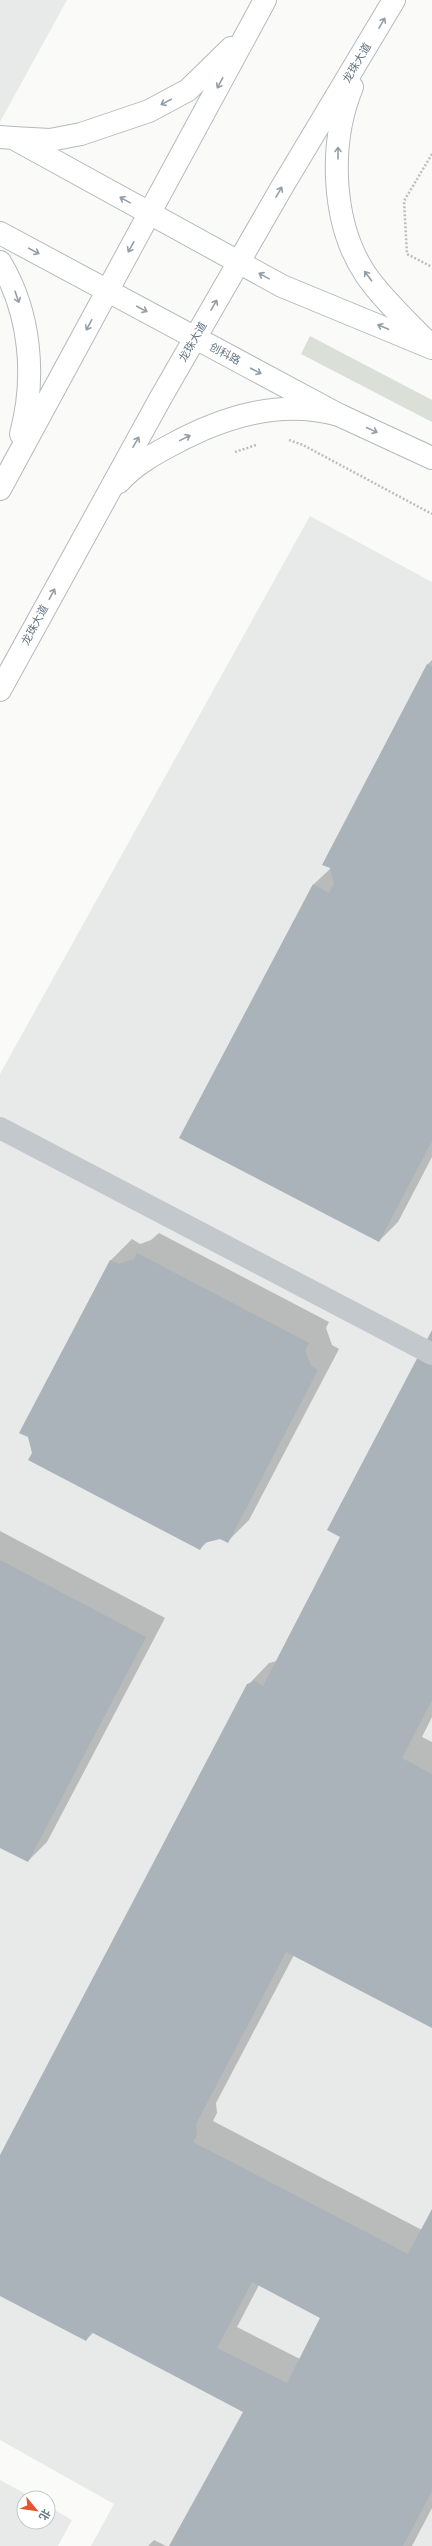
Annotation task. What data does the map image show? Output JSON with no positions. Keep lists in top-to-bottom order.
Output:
{
  "streets": {
    "main road": ["龙珠大道", "创科路"]
  },
  "crossings": [
    ["龙珠大道", "创科路"]
  ],
  "north": "bottom right"
}
